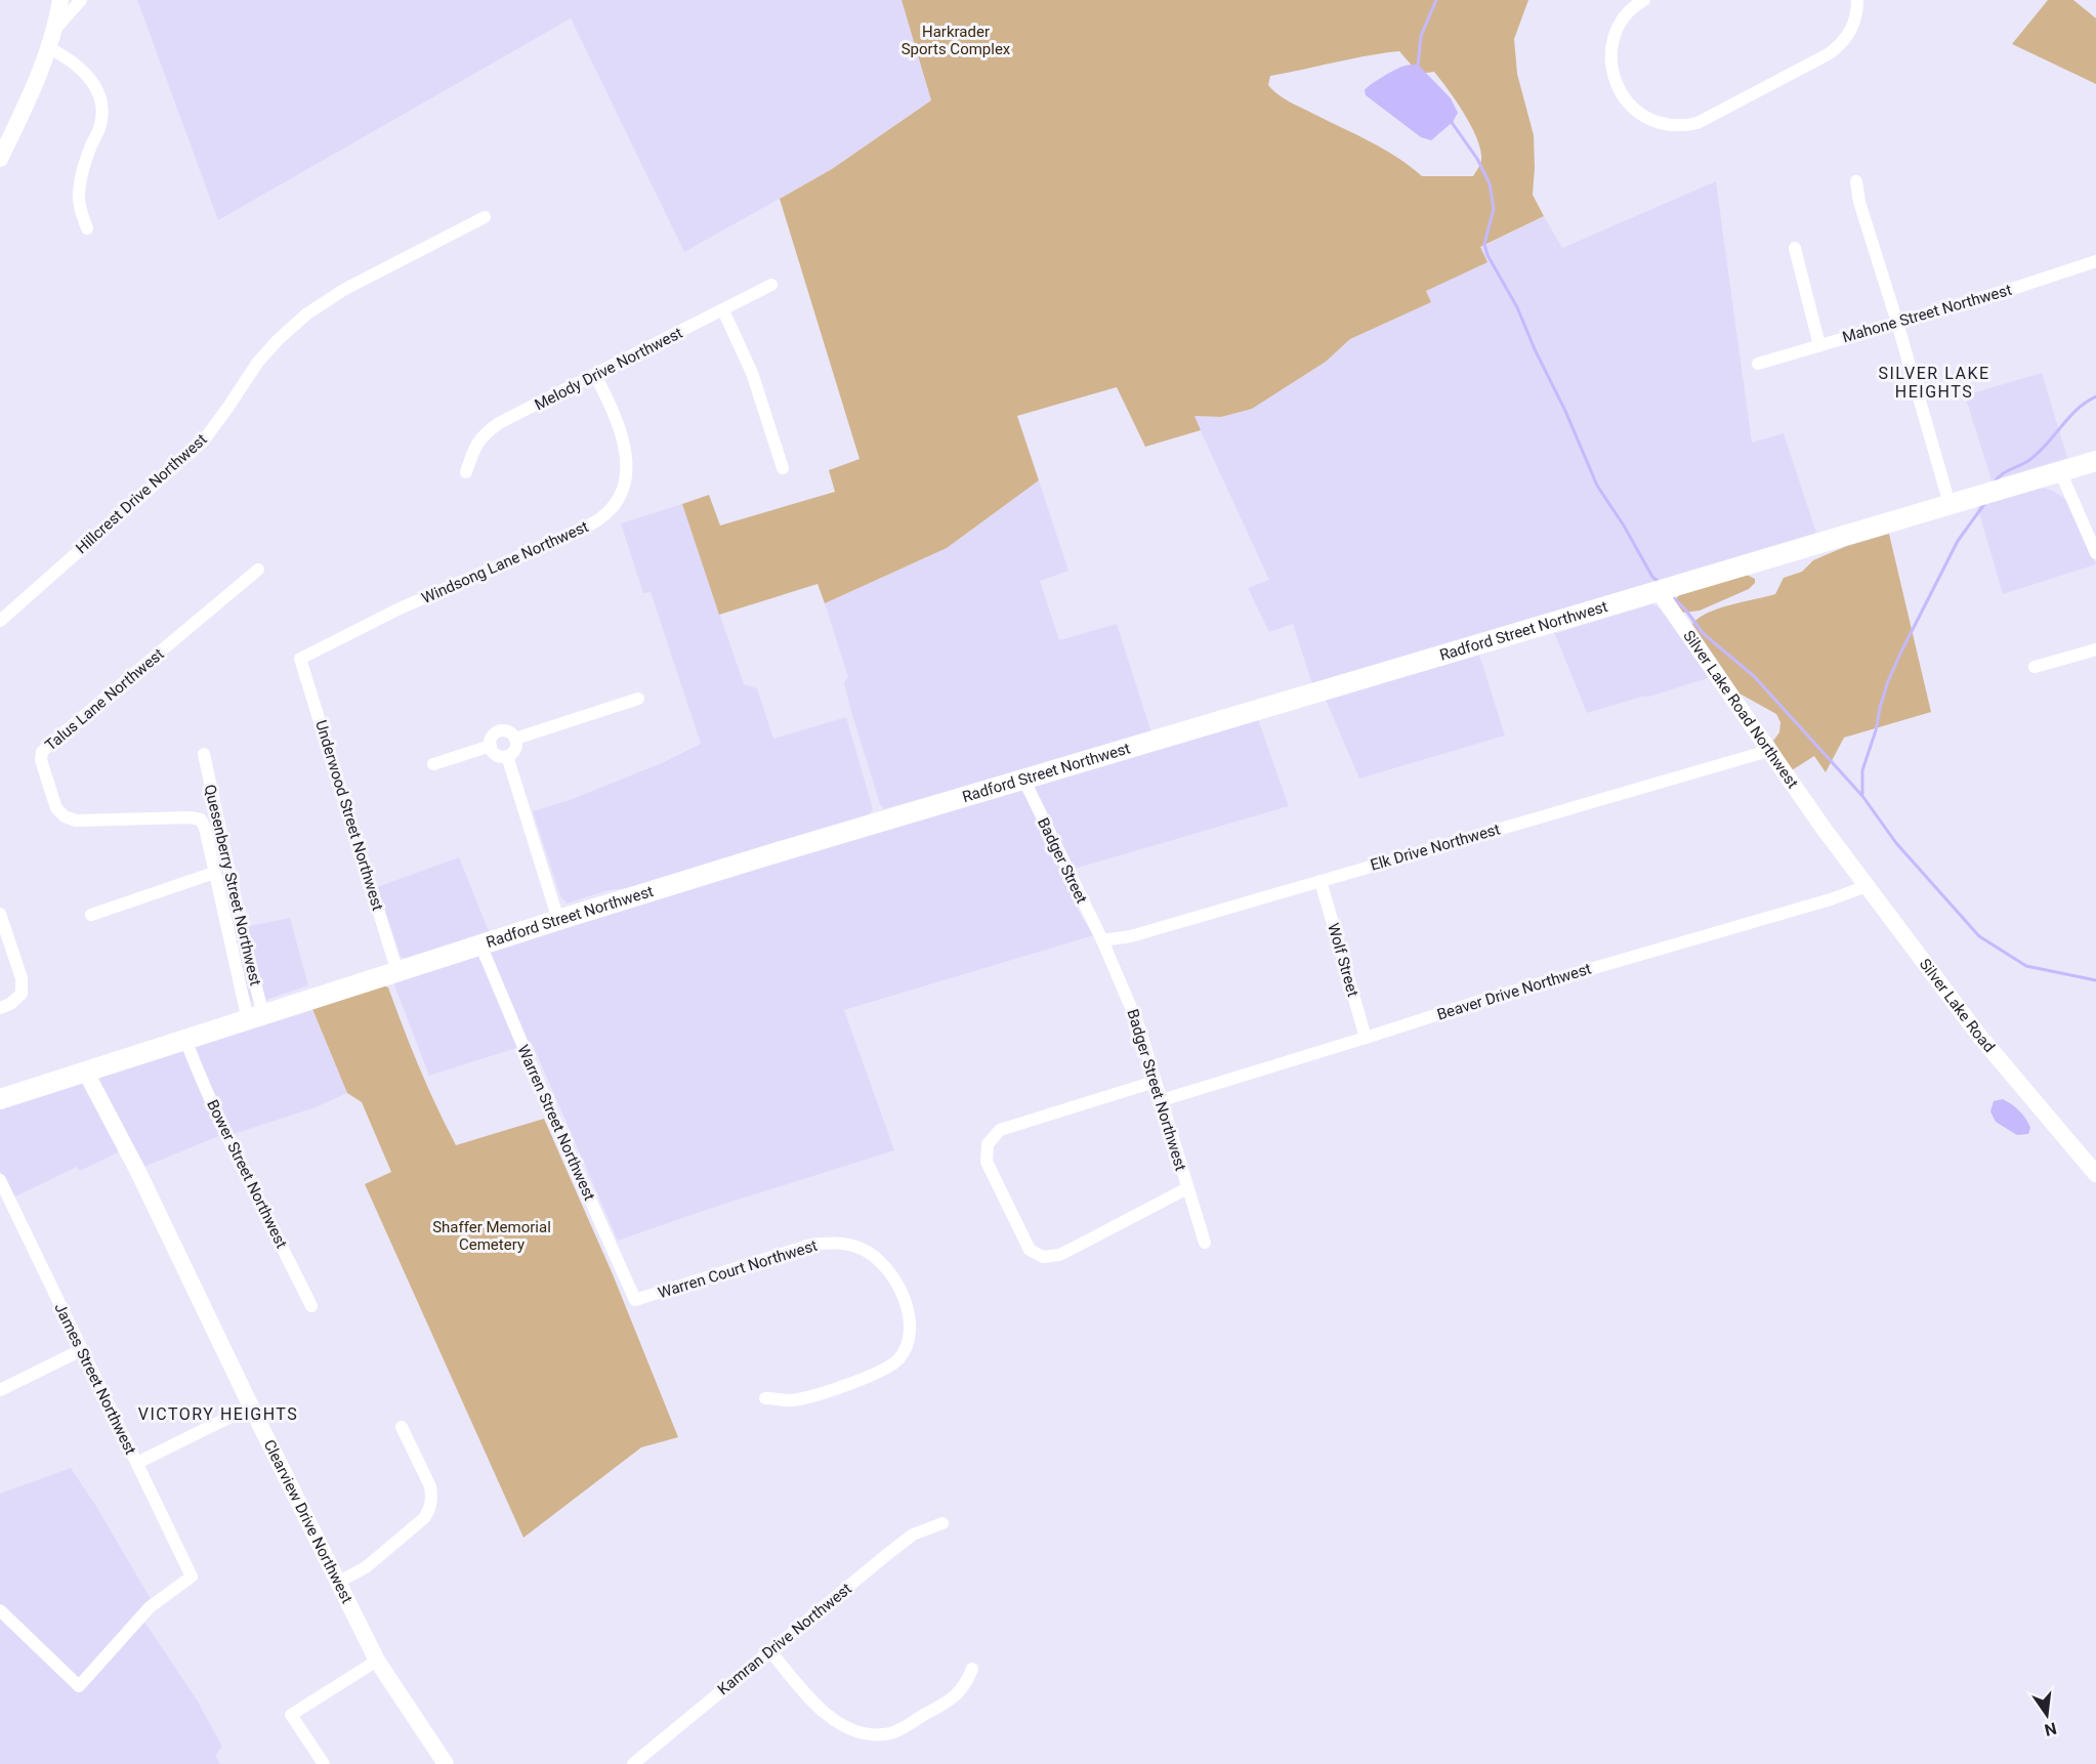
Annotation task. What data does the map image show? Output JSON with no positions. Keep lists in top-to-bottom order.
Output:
{
  "streets": {
    "main road": ["Radford Street Northwest"],
    "street": [
      "Mahone Street Northwest",
      "Melody Drive Northwest",
      "Hillcrest Drive Northwest",
      "Windsong Lane Northwest",
      "Talus Lane Northwest",
      "Silver Lake Road Northwest",
      "Underwood Street Northwest",
      "Elk Drive Northwest",
      "Badger Street",
      "Quesenberry Street Northwest",
      "Wolf Street",
      "Beaver Drive Northwest",
      "Silver Lake Road",
      "Badger Street Northwest",
      "Warren Street Northwest",
      "Bower Street Northwest",
      "Warren Court Northwest",
      "James Street Northwest",
      "Clearview Drive Northwest",
      "Kamran Drive Northwest"
    ]
  },
  "crossings": [
    ["Melody Drive Northwest", "Windsong Lane Northwest"],
    ["Windsong Lane Northwest", "Underwood Street Northwest"],
    ["Radford Street Northwest", "Talus Lane Northwest"],
    ["Radford Street Northwest", "Silver Lake Road Northwest"],
    ["Radford Street Northwest", "Underwood Street Northwest"],
    ["Radford Street Northwest", "Badger Street"],
    ["Radford Street Northwest", "Quesenberry Street Northwest"],
    ["Radford Street Northwest", "Warren Street Northwest"],
    ["Radford Street Northwest", "Bower Street Northwest"],
    ["Radford Street Northwest", "Clearview Drive Northwest"],
    ["Talus Lane Northwest", "Quesenberry Street Northwest"],
    ["Silver Lake Road Northwest", "Elk Drive Northwest"],
    ["Silver Lake Road Northwest", "Silver Lake Road"],
    ["Elk Drive Northwest", "Badger Street"],
    ["Elk Drive Northwest", "Wolf Street"],
    ["Elk Drive Northwest", "Badger Street Northwest"],
    ["Badger Street", "Badger Street Northwest"],
    ["Wolf Street", "Beaver Drive Northwest"],
    ["Beaver Drive Northwest", "Silver Lake Road"],
    ["Beaver Drive Northwest", "Badger Street Northwest"],
    ["Warren Street Northwest", "Warren Court Northwest"]
  ],
  "districts": ["SILVER LAKE HEIGHTS", "VICTORY HEIGHTS"],
  "parks": ["Harkrader Sports Complex", "Shaffer Memorial Cemetery"],
  "north": "bottom"
}
